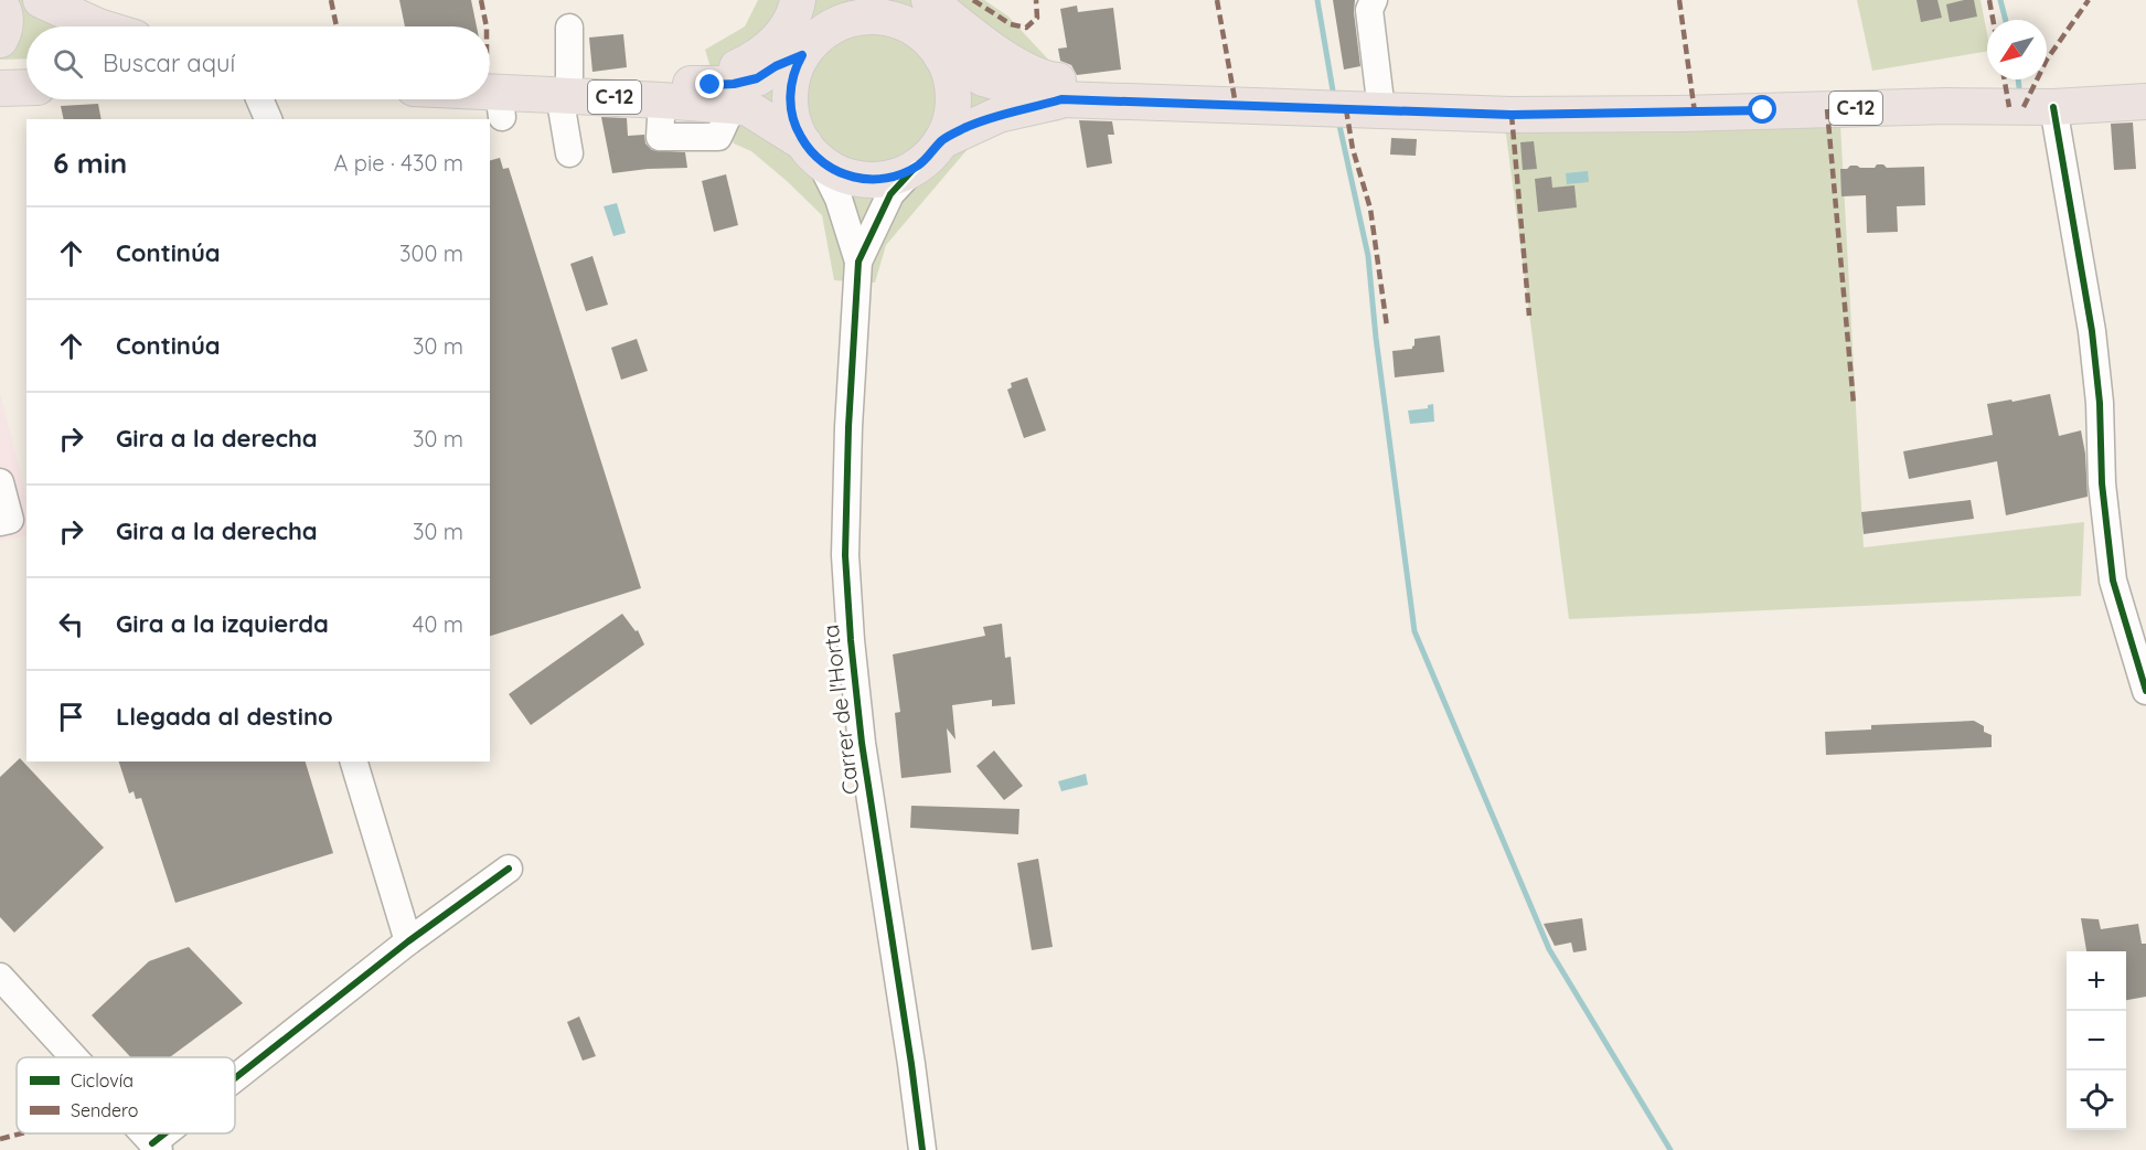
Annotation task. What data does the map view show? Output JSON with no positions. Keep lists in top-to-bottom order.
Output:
{
  "streets": {
    "main road": ["C-12"],
    "street": ["Carrer de l'Horta"]
  },
  "legend": ["Ciclovía", "Sendero"],
  "north": "bottom left",
  "page": {
    "search": "Buscar aquí",
    "heading": ["6 min", "A pie · 430 m"],
    "list": [
      ["Continúa", "300 m"],
      ["Continúa", "30 m"],
      ["Gira a la derecha", "30 m"],
      ["Gira a la derecha", "30 m"],
      ["Gira a la izquierda", "40 m"],
      "Llegada al destino"
    ],
    "map_buttons": ["+", "−"]
  }
}
